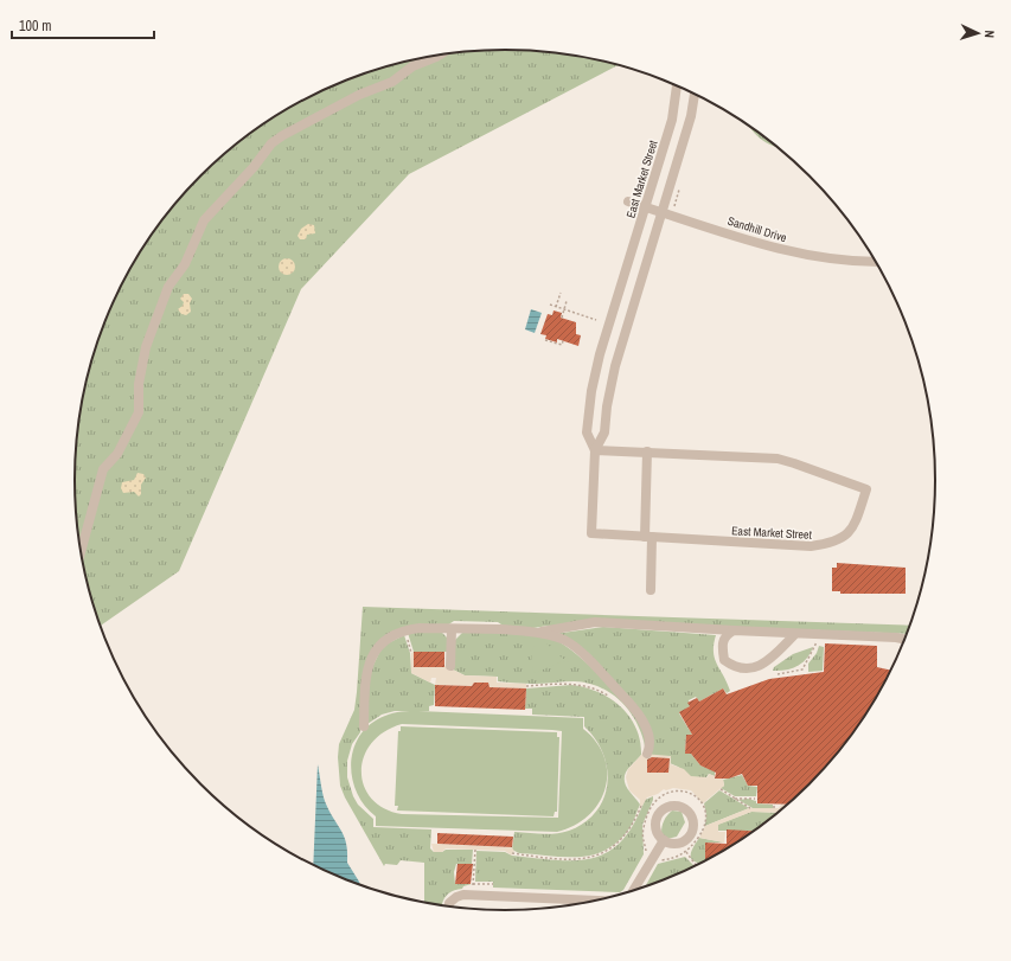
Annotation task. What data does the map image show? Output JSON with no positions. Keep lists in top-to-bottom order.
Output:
{
  "streets": {
    "street": ["East Market Street", "Sandhill Drive"]
  },
  "crossings": [
    ["East Market Street", "Sandhill Drive"]
  ],
  "scale_bar": "100 m",
  "north": "right"
}
